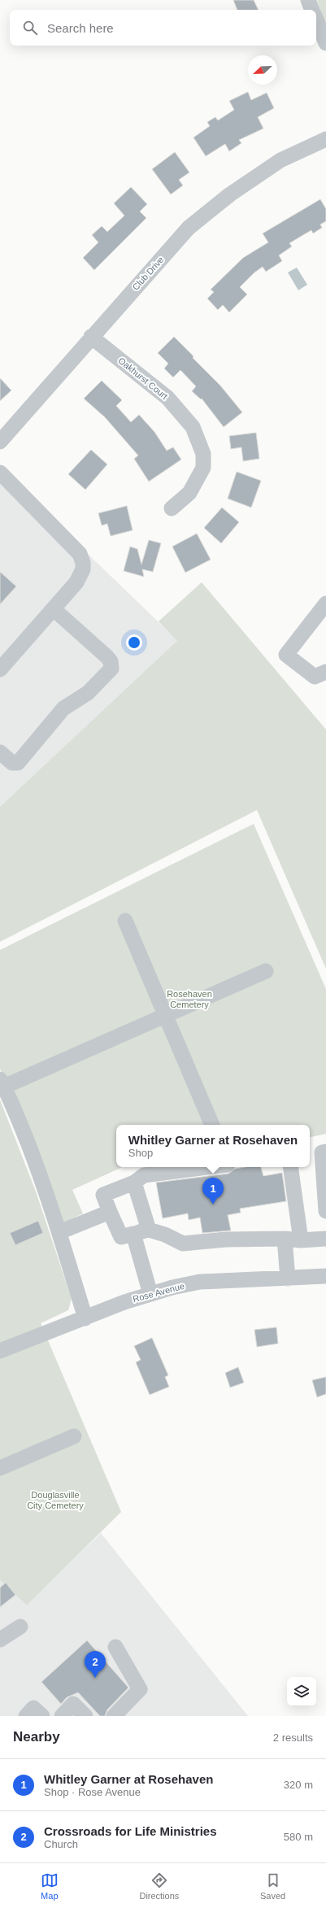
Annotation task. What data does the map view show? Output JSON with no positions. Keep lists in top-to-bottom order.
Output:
{
  "streets": {
    "street": ["Club Drive", "Oakhurst Court", "Rose Avenue"]
  },
  "crossings": [
    ["Club Drive", "Oakhurst Court"]
  ],
  "parks": ["Rosehaven Cemetery", "Douglasville City Cemetery"],
  "north": "bottom left",
  "page": {
    "search": "Search here",
    "popup": ["Whitley Garner at Rosehaven", "Shop"],
    "pins": ["1", "2"],
    "heading": ["Nearby", "2 results"],
    "list": [
      {
        "mark": "1",
        "name": "Whitley Garner at Rosehaven",
        "note": "Shop · Rose Avenue",
        "value": "320 m"
      },
      {
        "mark": "2",
        "name": "Crossroads for Life Ministries",
        "note": "Church",
        "value": "580 m"
      }
    ],
    "nav": ["Map", "Directions", "Saved"]
  }
}
